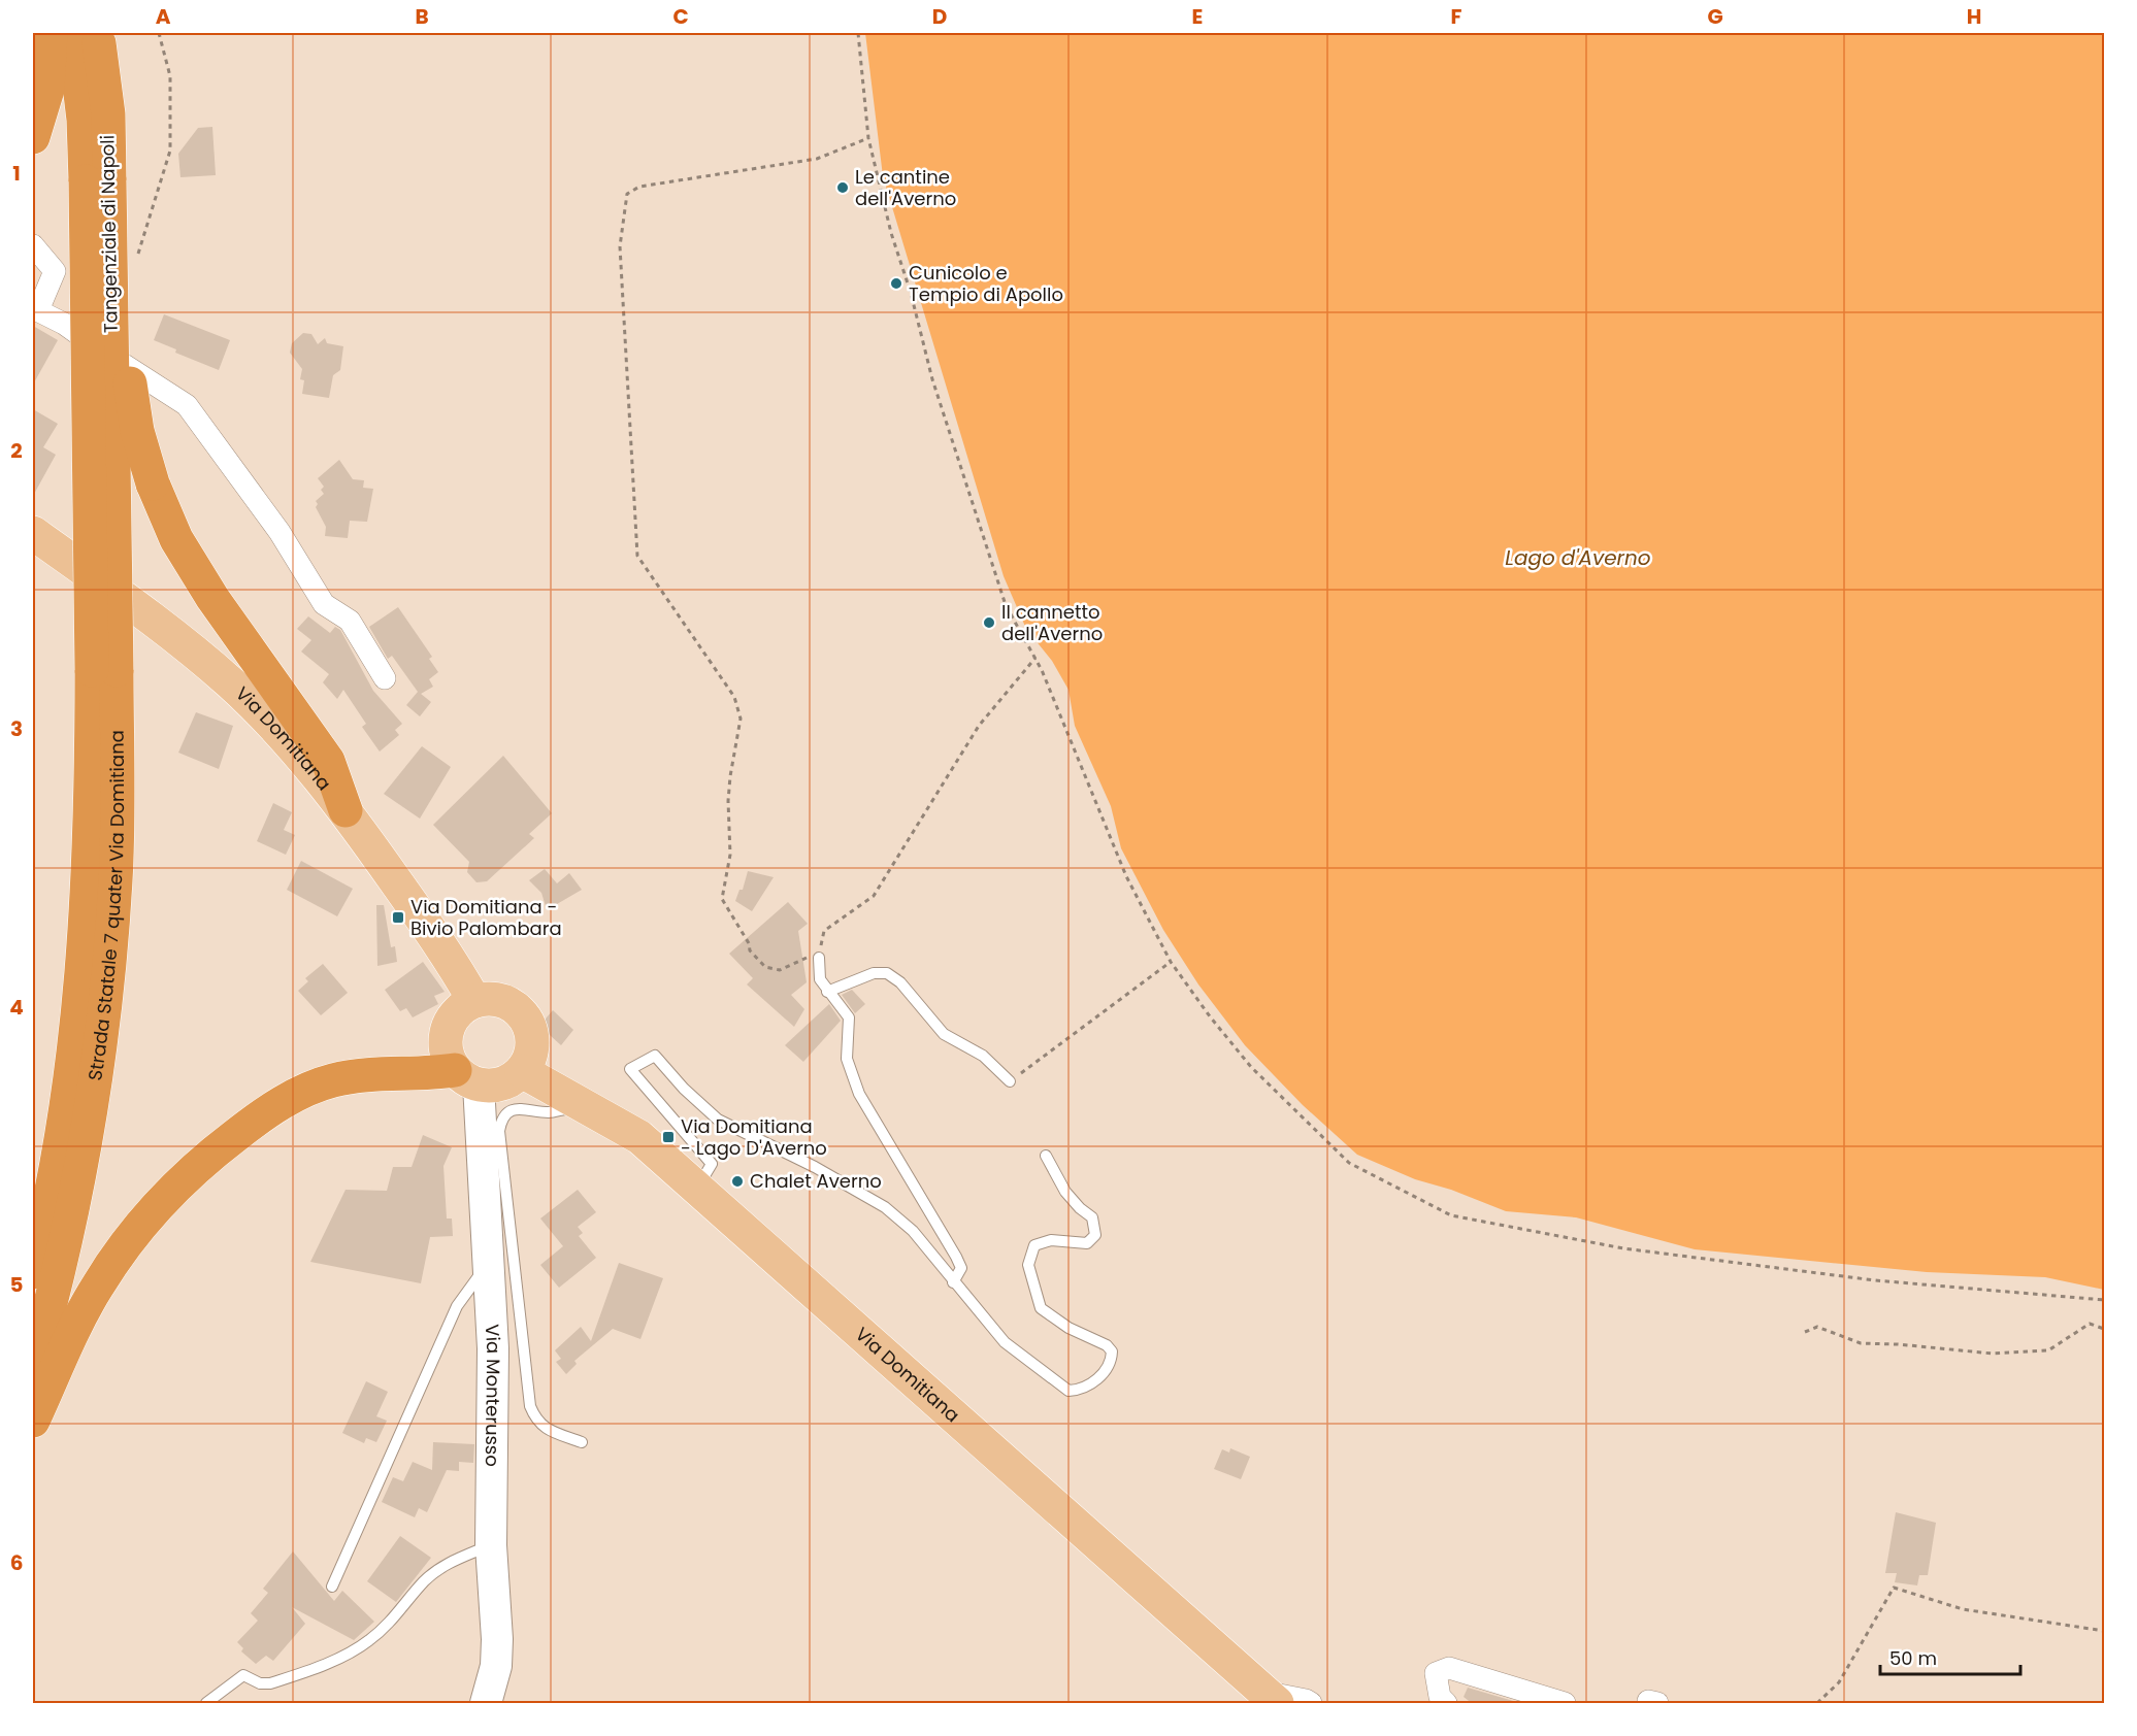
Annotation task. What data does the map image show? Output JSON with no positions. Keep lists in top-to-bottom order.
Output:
{
  "streets": {
    "highway": ["Tangenziale di Napoli", "Strada Statale 7 quater Via Domitiana"],
    "main road": ["Via Domitiana"],
    "street": ["Via Monterusso"]
  },
  "crossings": [
    ["Tangenziale di Napoli", "Strada Statale 7 quater Via Domitiana"],
    ["Via Domitiana", "Via Monterusso"]
  ],
  "water": ["Lago d'Averno"],
  "places": {
    "other": [
      "Le cantine dell'Averno",
      "Cunicolo e Tempio di Apollo",
      "Il cannetto dell'Averno",
      "Chalet Averno"
    ],
    "transit": ["Via Domitiana - Bivio Palombara", "Via Domitiana - Lago D'Averno"]
  },
  "scale_bar": "50 m",
  "grid": {
    "columns": [
      "A",
      "B",
      "C",
      "D",
      "E",
      "F",
      "G",
      "H"
    ],
    "rows": [
      "1",
      "2",
      "3",
      "4",
      "5",
      "6"
    ]
  }
}
